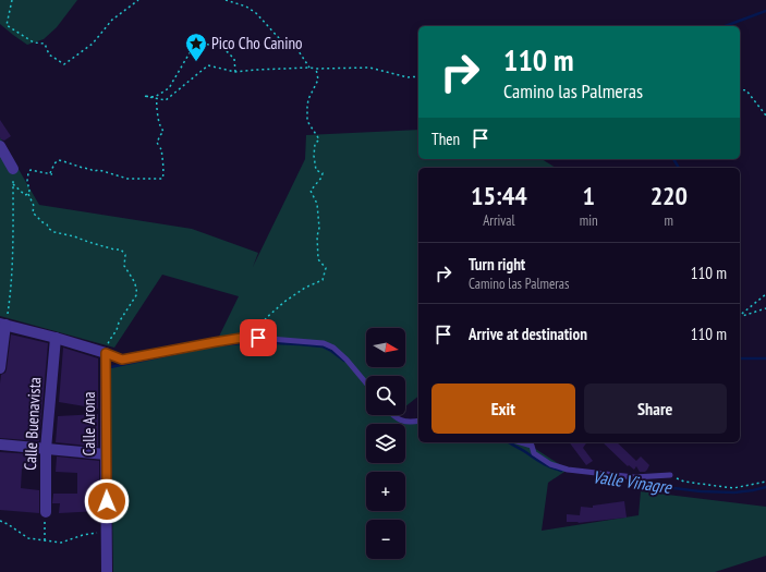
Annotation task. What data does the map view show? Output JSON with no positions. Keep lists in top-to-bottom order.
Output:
{
  "streets": {
    "street": ["Calle Buenavista", "Calle Arona"]
  },
  "water": ["Valle Vinagre"],
  "places": {
    "place": ["Pico Cho Canino"]
  },
  "north": "right",
  "page": {
    "turn": ["110 m", "Camino las Palmeras"],
    "then": "Then",
    "eta": [
      "15:44",
      "Arrival",
      "1",
      "min",
      "220",
      "m"
    ],
    "list": [
      {
        "name": "Turn right",
        "note": "Camino las Palmeras",
        "value": "110 m"
      },
      {
        "name": "Arrive at destination",
        "value": "110 m"
      }
    ],
    "map_buttons": ["+", "−"],
    "buttons": ["Exit", "Share"]
  }
}
